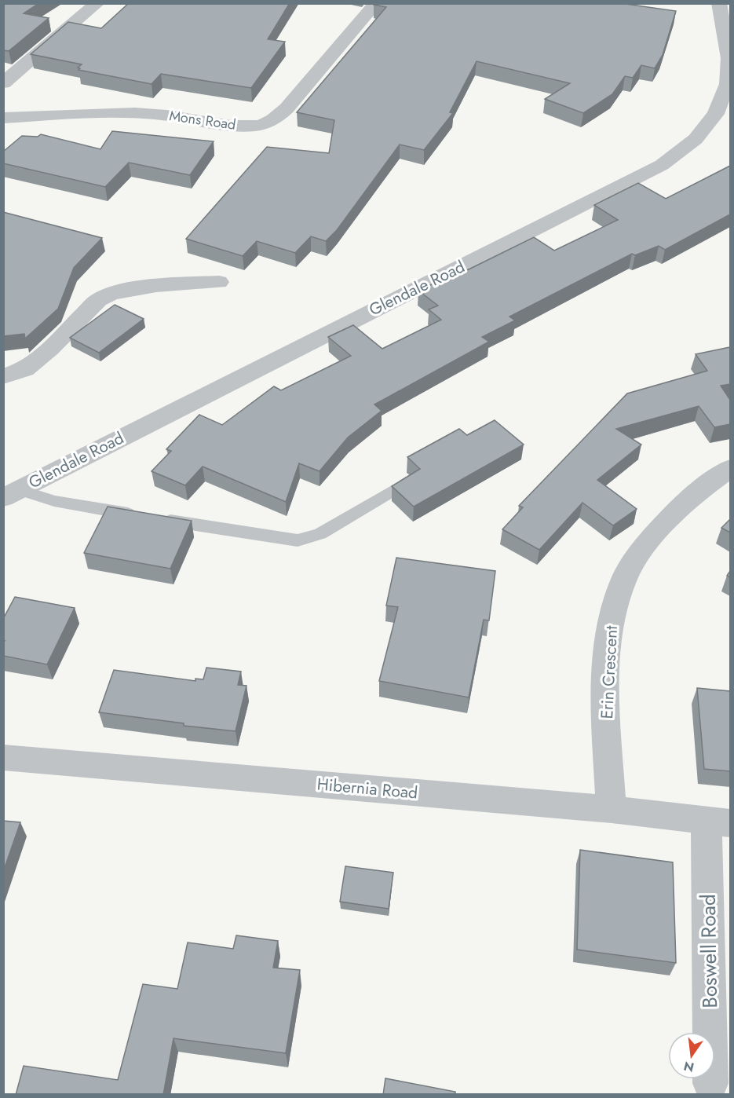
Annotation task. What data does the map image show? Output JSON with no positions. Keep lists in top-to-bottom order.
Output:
{
  "streets": {
    "street": [
      "Mons Road",
      "Glendale Road",
      "Erin Crescent",
      "Hibernia Road",
      "Boswell Road"
    ]
  },
  "crossings": [
    ["Erin Crescent", "Hibernia Road"],
    ["Hibernia Road", "Boswell Road"]
  ],
  "north": "bottom"
}
